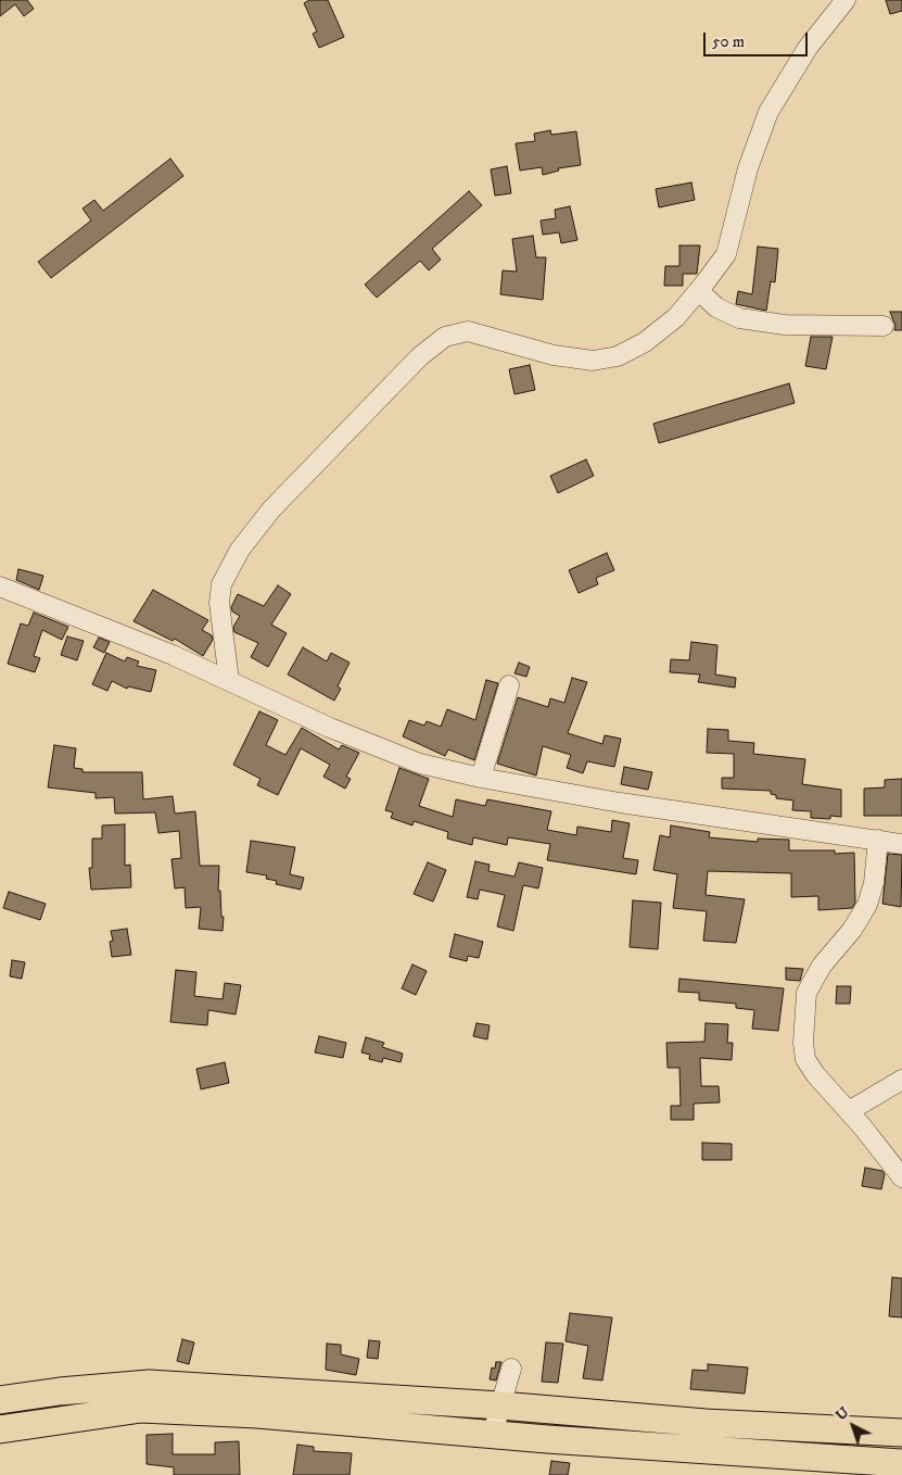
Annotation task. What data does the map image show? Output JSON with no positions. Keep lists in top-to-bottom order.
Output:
{
  "scale_bar": "50 m",
  "north": "top left"
}
